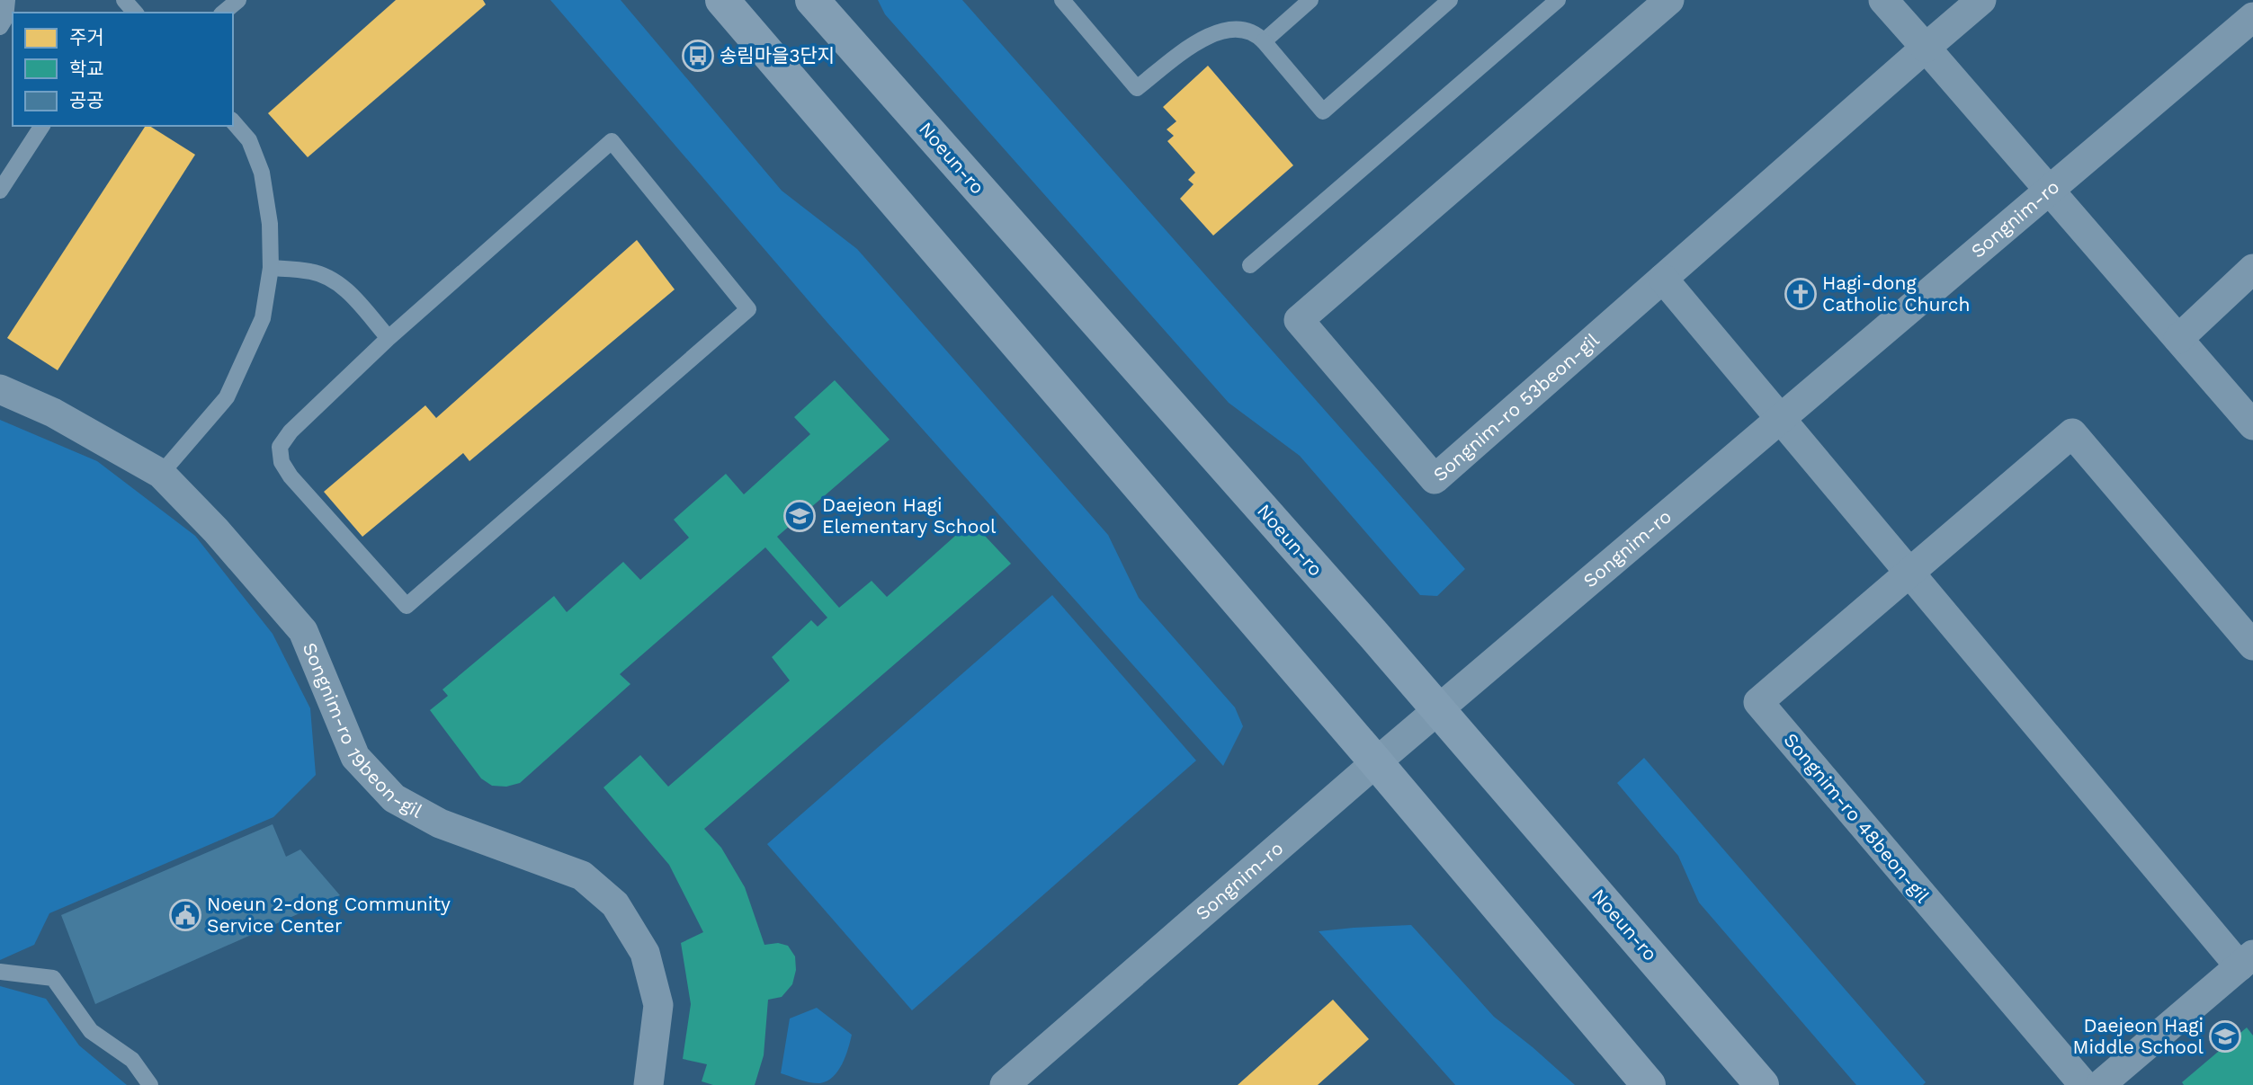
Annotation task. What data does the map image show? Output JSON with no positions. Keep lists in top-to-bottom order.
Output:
{
  "streets": {
    "street": [
      "Noeun-ro",
      "Songnim-ro",
      "Songnim-ro 53beon-gil",
      "Songnim-ro 19beon-gil",
      "Songnim-ro 48beon-gil"
    ]
  },
  "crossings": [
    ["Noeun-ro", "Songnim-ro"]
  ],
  "places": {
    "bus stop": ["송림마을3단지"],
    "church": ["Hagi-dong Catholic Church"],
    "school or university": ["Daejeon Hagi Elementary School", "Daejeon Hagi Middle School"],
    "public building": ["Noeun 2-dong Community Service Center"]
  },
  "legend": ["주거", "학교", "공공"]
}
